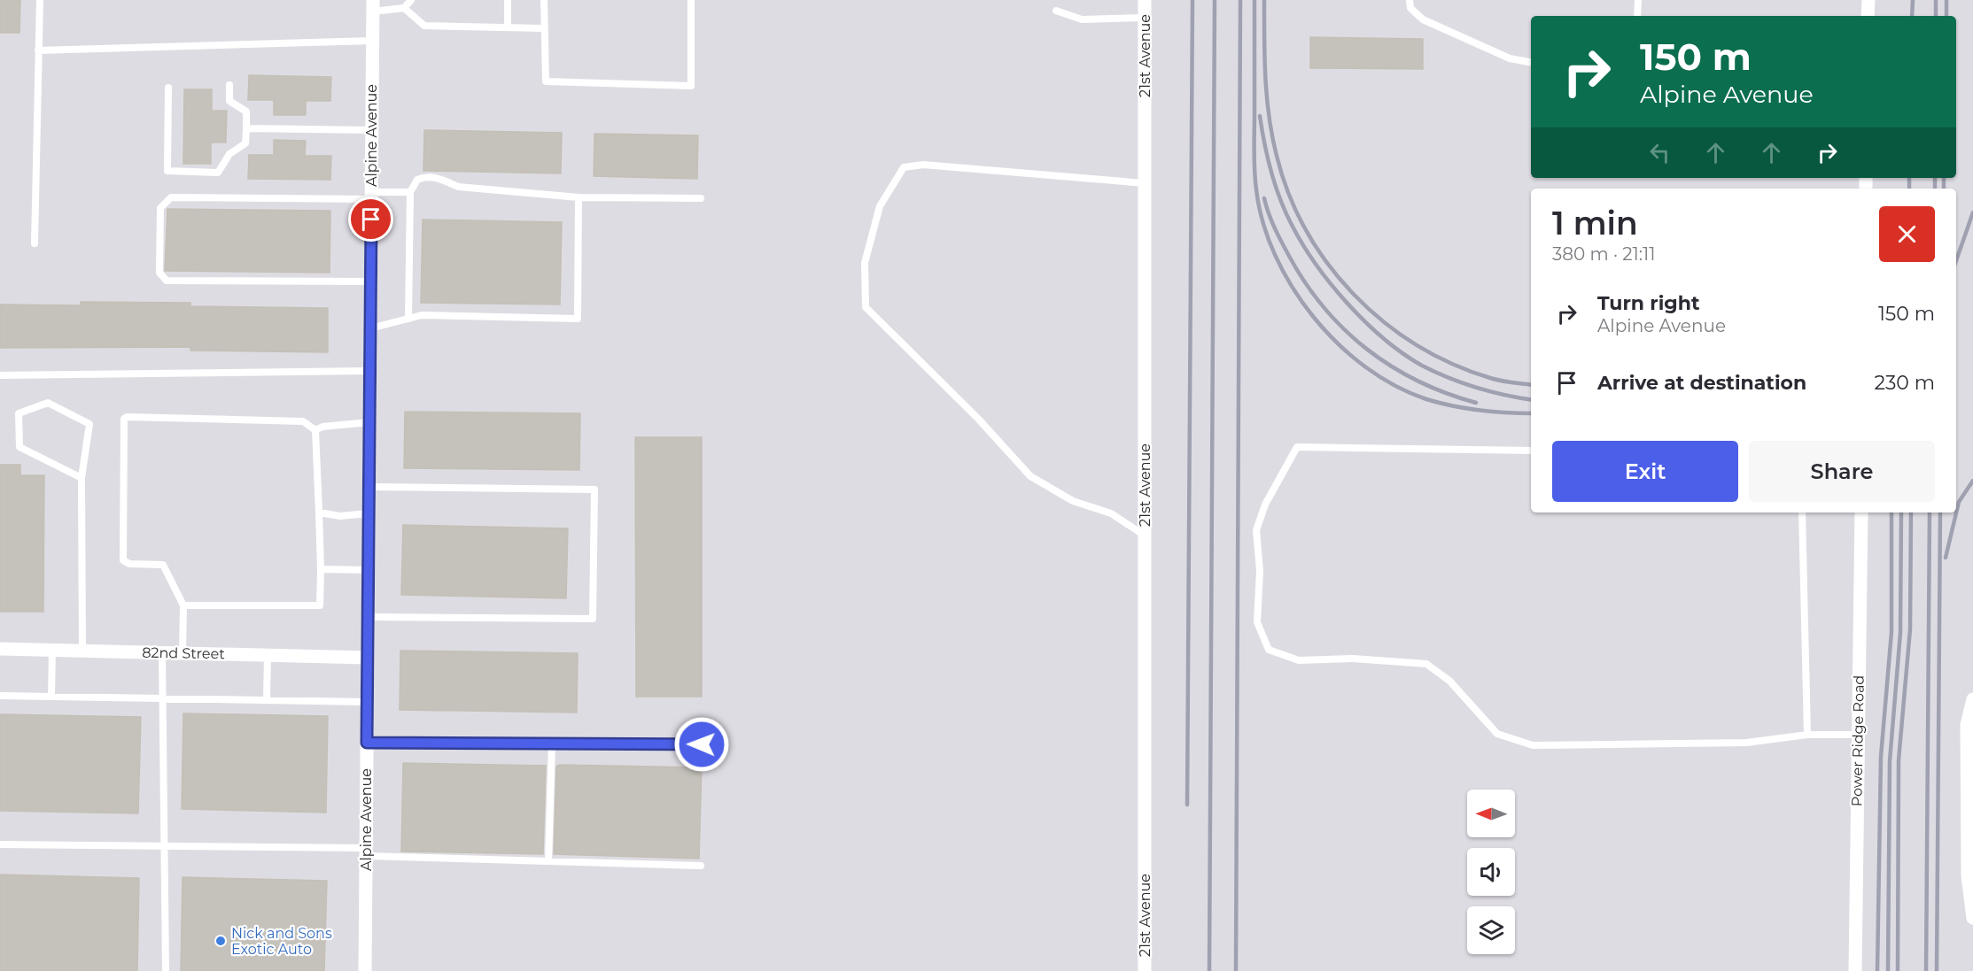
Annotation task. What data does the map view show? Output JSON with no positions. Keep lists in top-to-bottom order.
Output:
{
  "streets": {
    "street": [
      "21st Avenue",
      "Alpine Avenue",
      "82nd Street",
      "Power Ridge Road"
    ]
  },
  "crossings": [
    ["Alpine Avenue", "82nd Street"]
  ],
  "places": ["Nick and Sons Exotic Auto"],
  "north": "left",
  "page": {
    "turn": ["150 m", "Alpine Avenue"],
    "heading": ["1 min", "380 m · 21:11"],
    "list": [
      {
        "name": "Turn right",
        "note": "Alpine Avenue",
        "value": "150 m"
      },
      {
        "name": "Arrive at destination",
        "value": "230 m"
      }
    ],
    "buttons": ["Exit", "Share"]
  }
}
